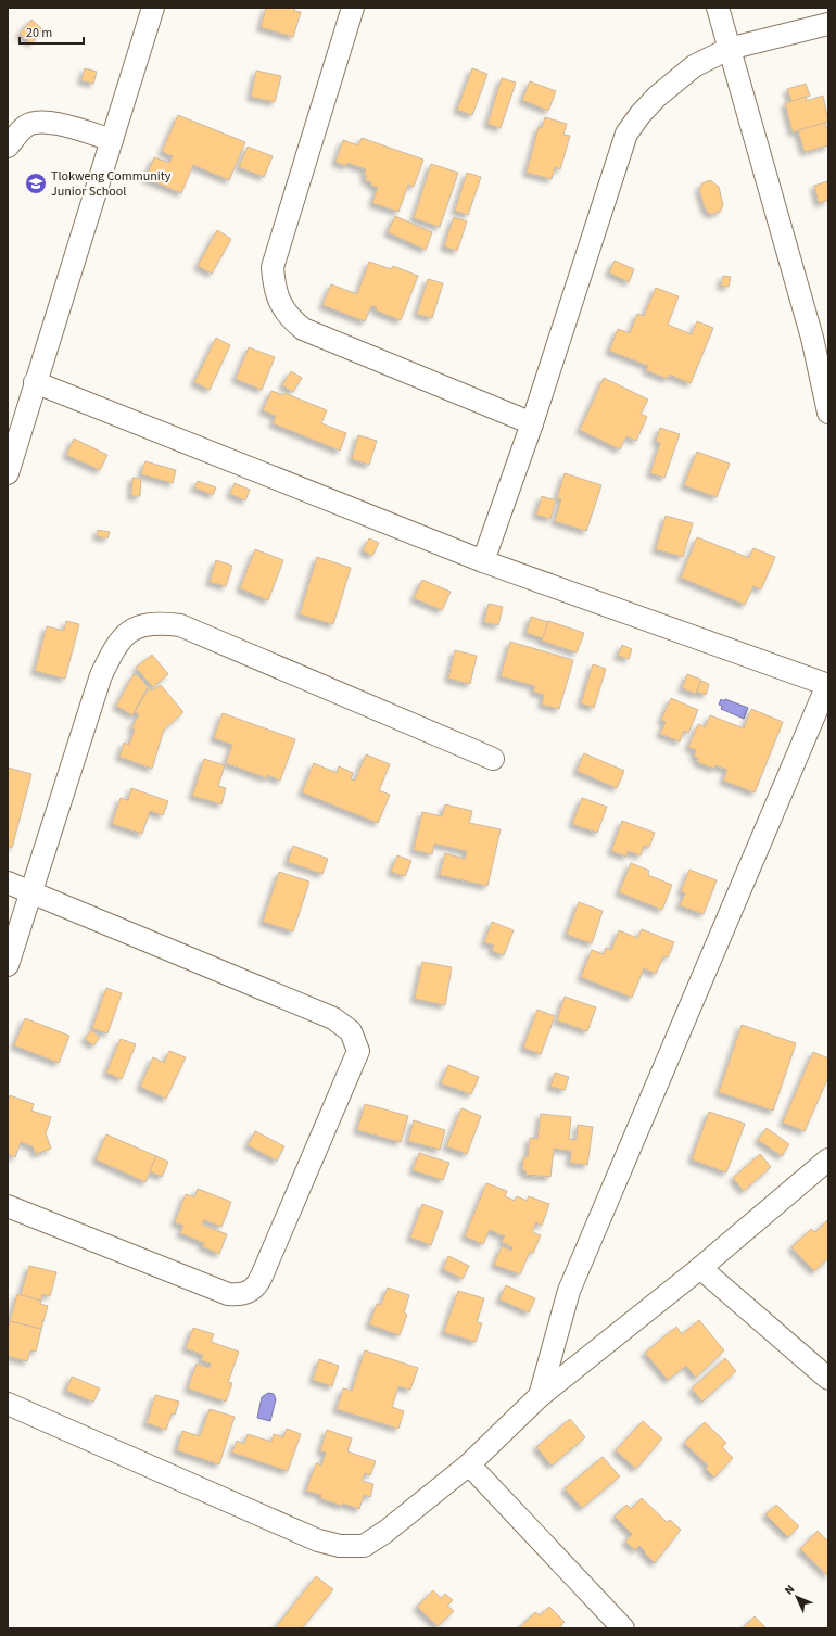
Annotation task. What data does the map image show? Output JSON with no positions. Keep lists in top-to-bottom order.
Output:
{
  "places": {
    "school or university": ["Tlokweng Community Junior School"]
  },
  "scale_bar": "20 m",
  "north": "top left"
}
